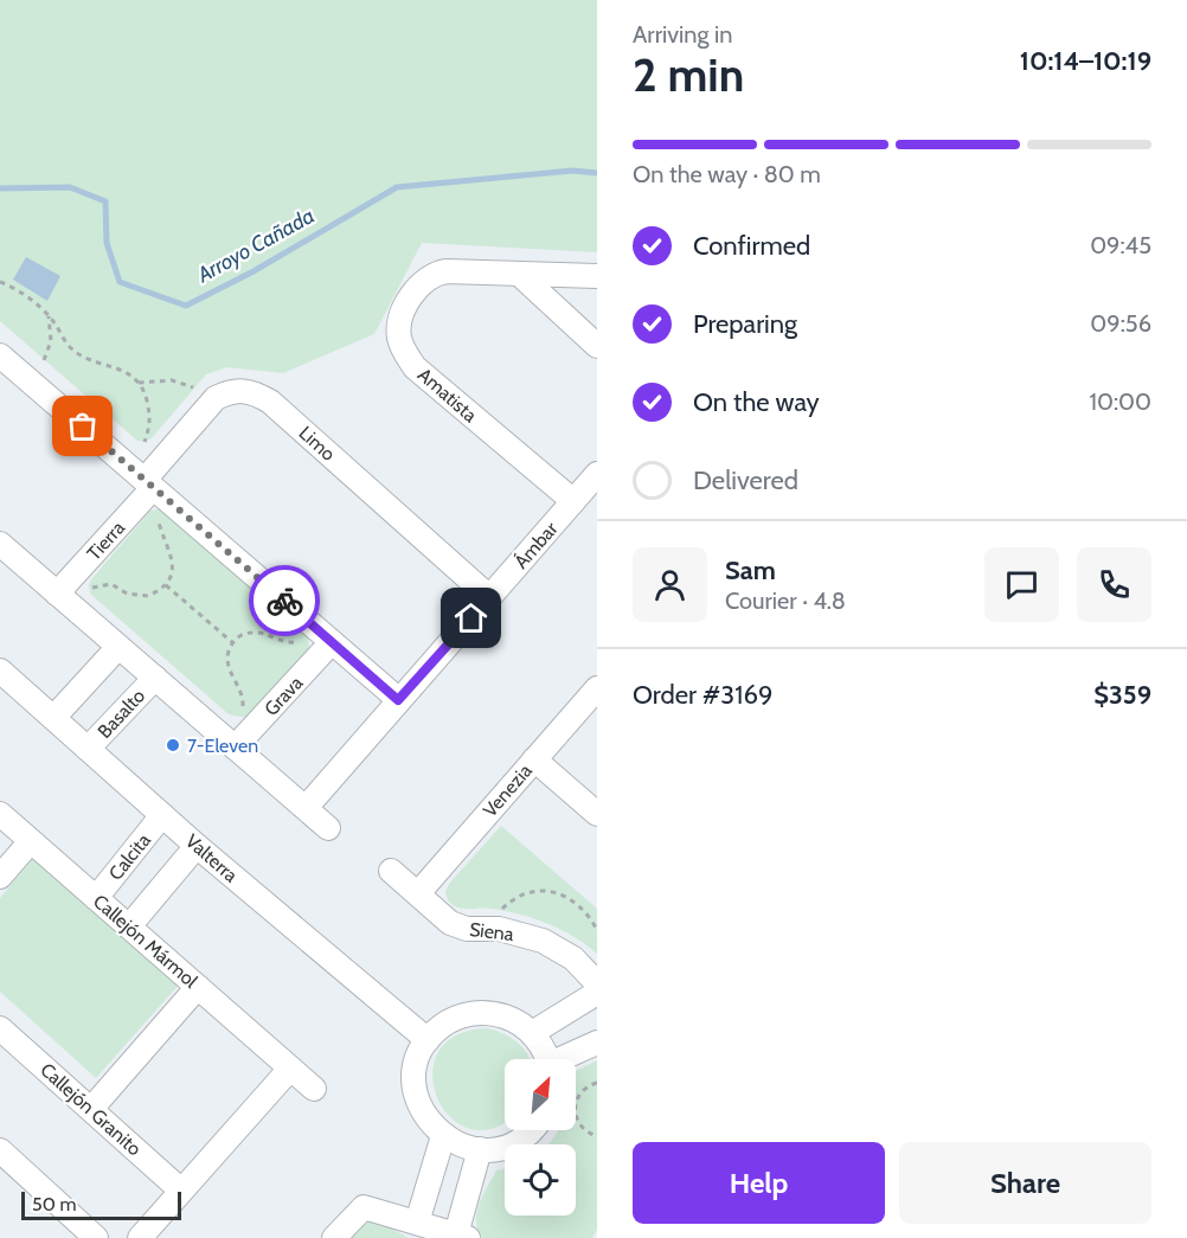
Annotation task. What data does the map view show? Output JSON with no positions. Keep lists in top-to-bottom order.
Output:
{
  "streets": {
    "street": [
      "Amatista",
      "Limo",
      "Tierra",
      "Ámbar",
      "Grava",
      "Basalto",
      "Venezia",
      "Calcita",
      "Valterra",
      "Siena",
      "Callejón Mármol",
      "Callejón Granito"
    ]
  },
  "crossings": [
    ["Amatista", "Ámbar"],
    ["Limo", "Tierra"],
    ["Limo", "Ámbar"],
    ["Basalto", "Valterra"],
    ["Venezia", "Siena"],
    ["Calcita", "Valterra"],
    ["Calcita", "Callejón Mármol"]
  ],
  "water": ["Arroyo Cañada"],
  "places": ["7-Eleven"],
  "scale_bar": "50 m",
  "north": "top right",
  "page": {
    "heading": ["2 min", "Arriving in", "10:14–10:19"],
    "panel": [
      "Sam",
      "Courier · 4.8",
      "Order #3169",
      "$359"
    ],
    "bar": "On the way · 80 m",
    "list": [
      ["Confirmed", "09:45"],
      ["Preparing", "09:56"],
      ["On the way", "10:00"],
      "Delivered"
    ],
    "buttons": ["Help", "Share"],
    "scale": "50 m"
  }
}
